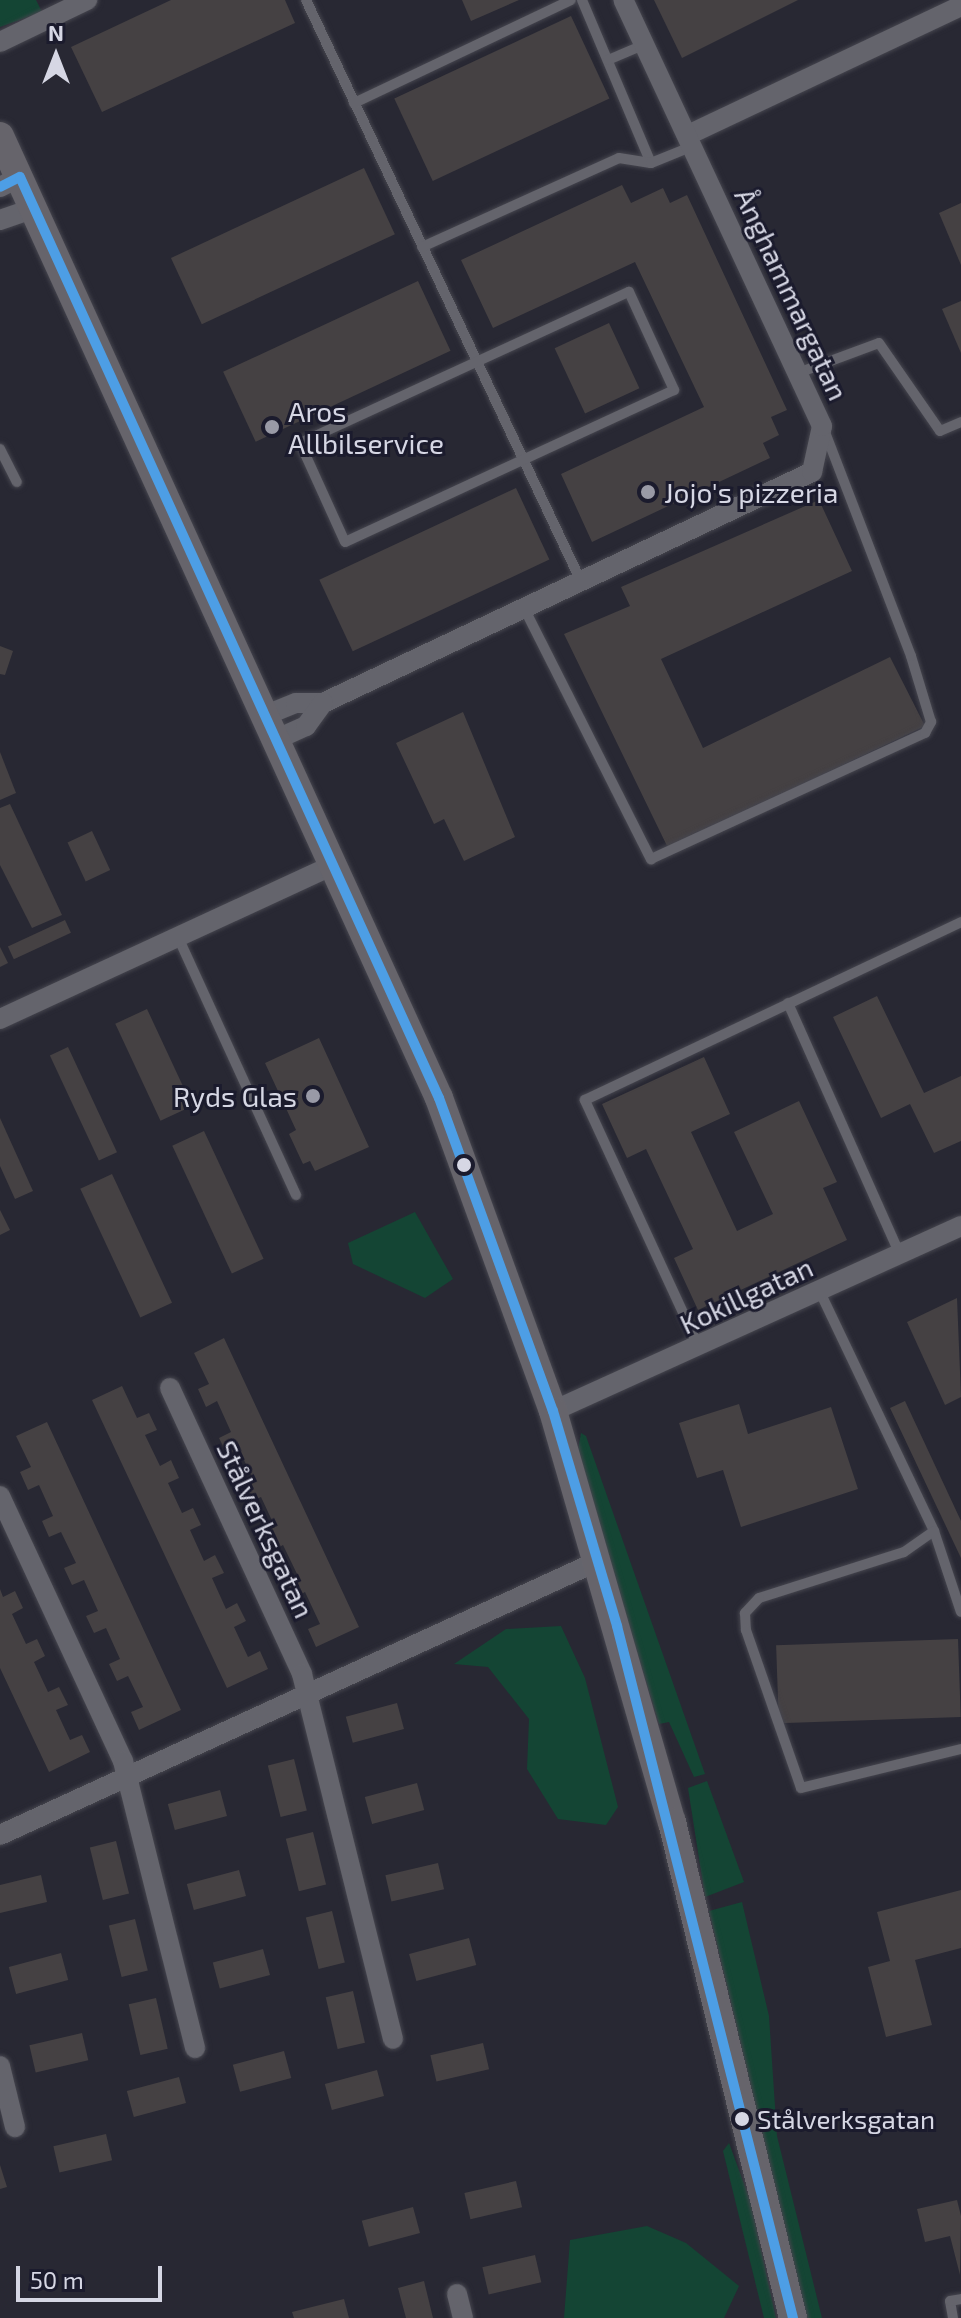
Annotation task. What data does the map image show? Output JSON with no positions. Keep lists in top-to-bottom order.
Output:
{
  "streets": {
    "street": ["Ånghammargatan", "Kokillgatan", "Stålverksgatan"]
  },
  "places": [
    "Aros Allbilservice",
    "Jojo's pizzeria",
    "Ryds Glas",
    "Stålverksgatan"
  ],
  "scale_bar": "50 m",
  "north": "top"
}
